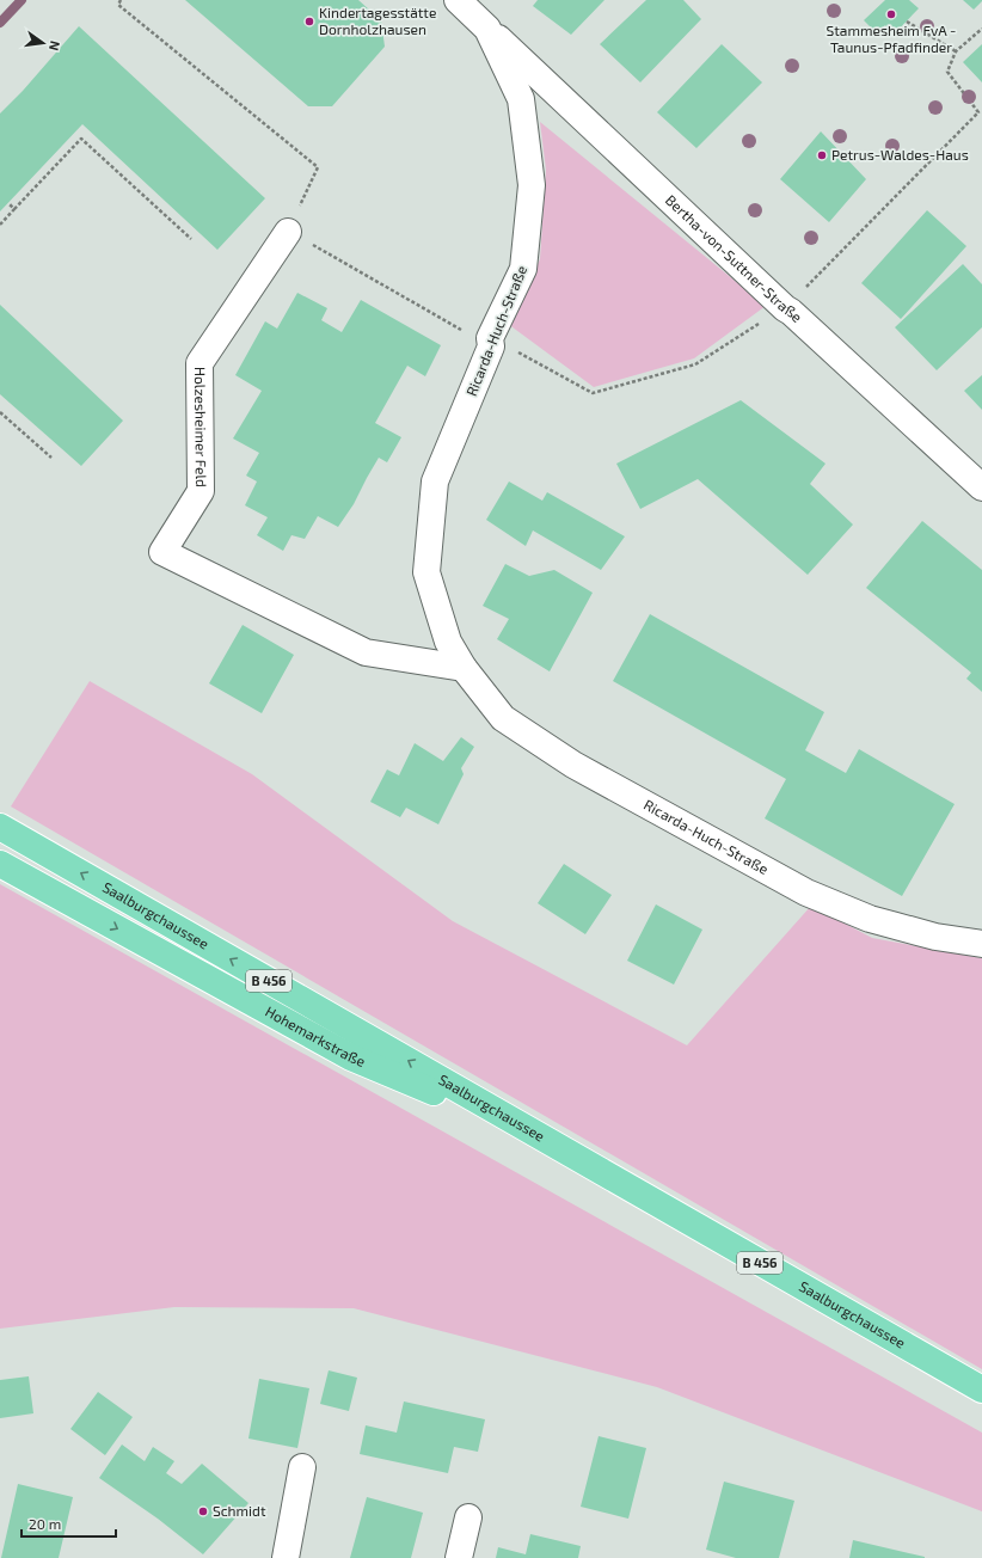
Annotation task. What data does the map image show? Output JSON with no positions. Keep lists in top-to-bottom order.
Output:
{
  "streets": {
    "main road": ["Saalburgchaussee", "B 456", "Hohemarkstraße"],
    "street": ["Bertha-von-Suttner-Straße", "Ricarda-Huch-Straße", "Holzesheimer Feld"]
  },
  "crossings": [
    ["Bertha-von-Suttner-Straße", "Ricarda-Huch-Straße"],
    ["Ricarda-Huch-Straße", "Holzesheimer Feld"],
    ["Saalburgchaussee", "Hohemarkstraße"]
  ],
  "one_way": ["Saalburgchaussee", "Hohemarkstraße"],
  "places": [
    "Stammesheim FvA - Taunus-Pfadfinder",
    "Kindertagesstätte Dornholzhausen",
    "Petrus-Waldes-Haus",
    "Schmidt"
  ],
  "scale_bar": "20 m",
  "north": "right"
}
